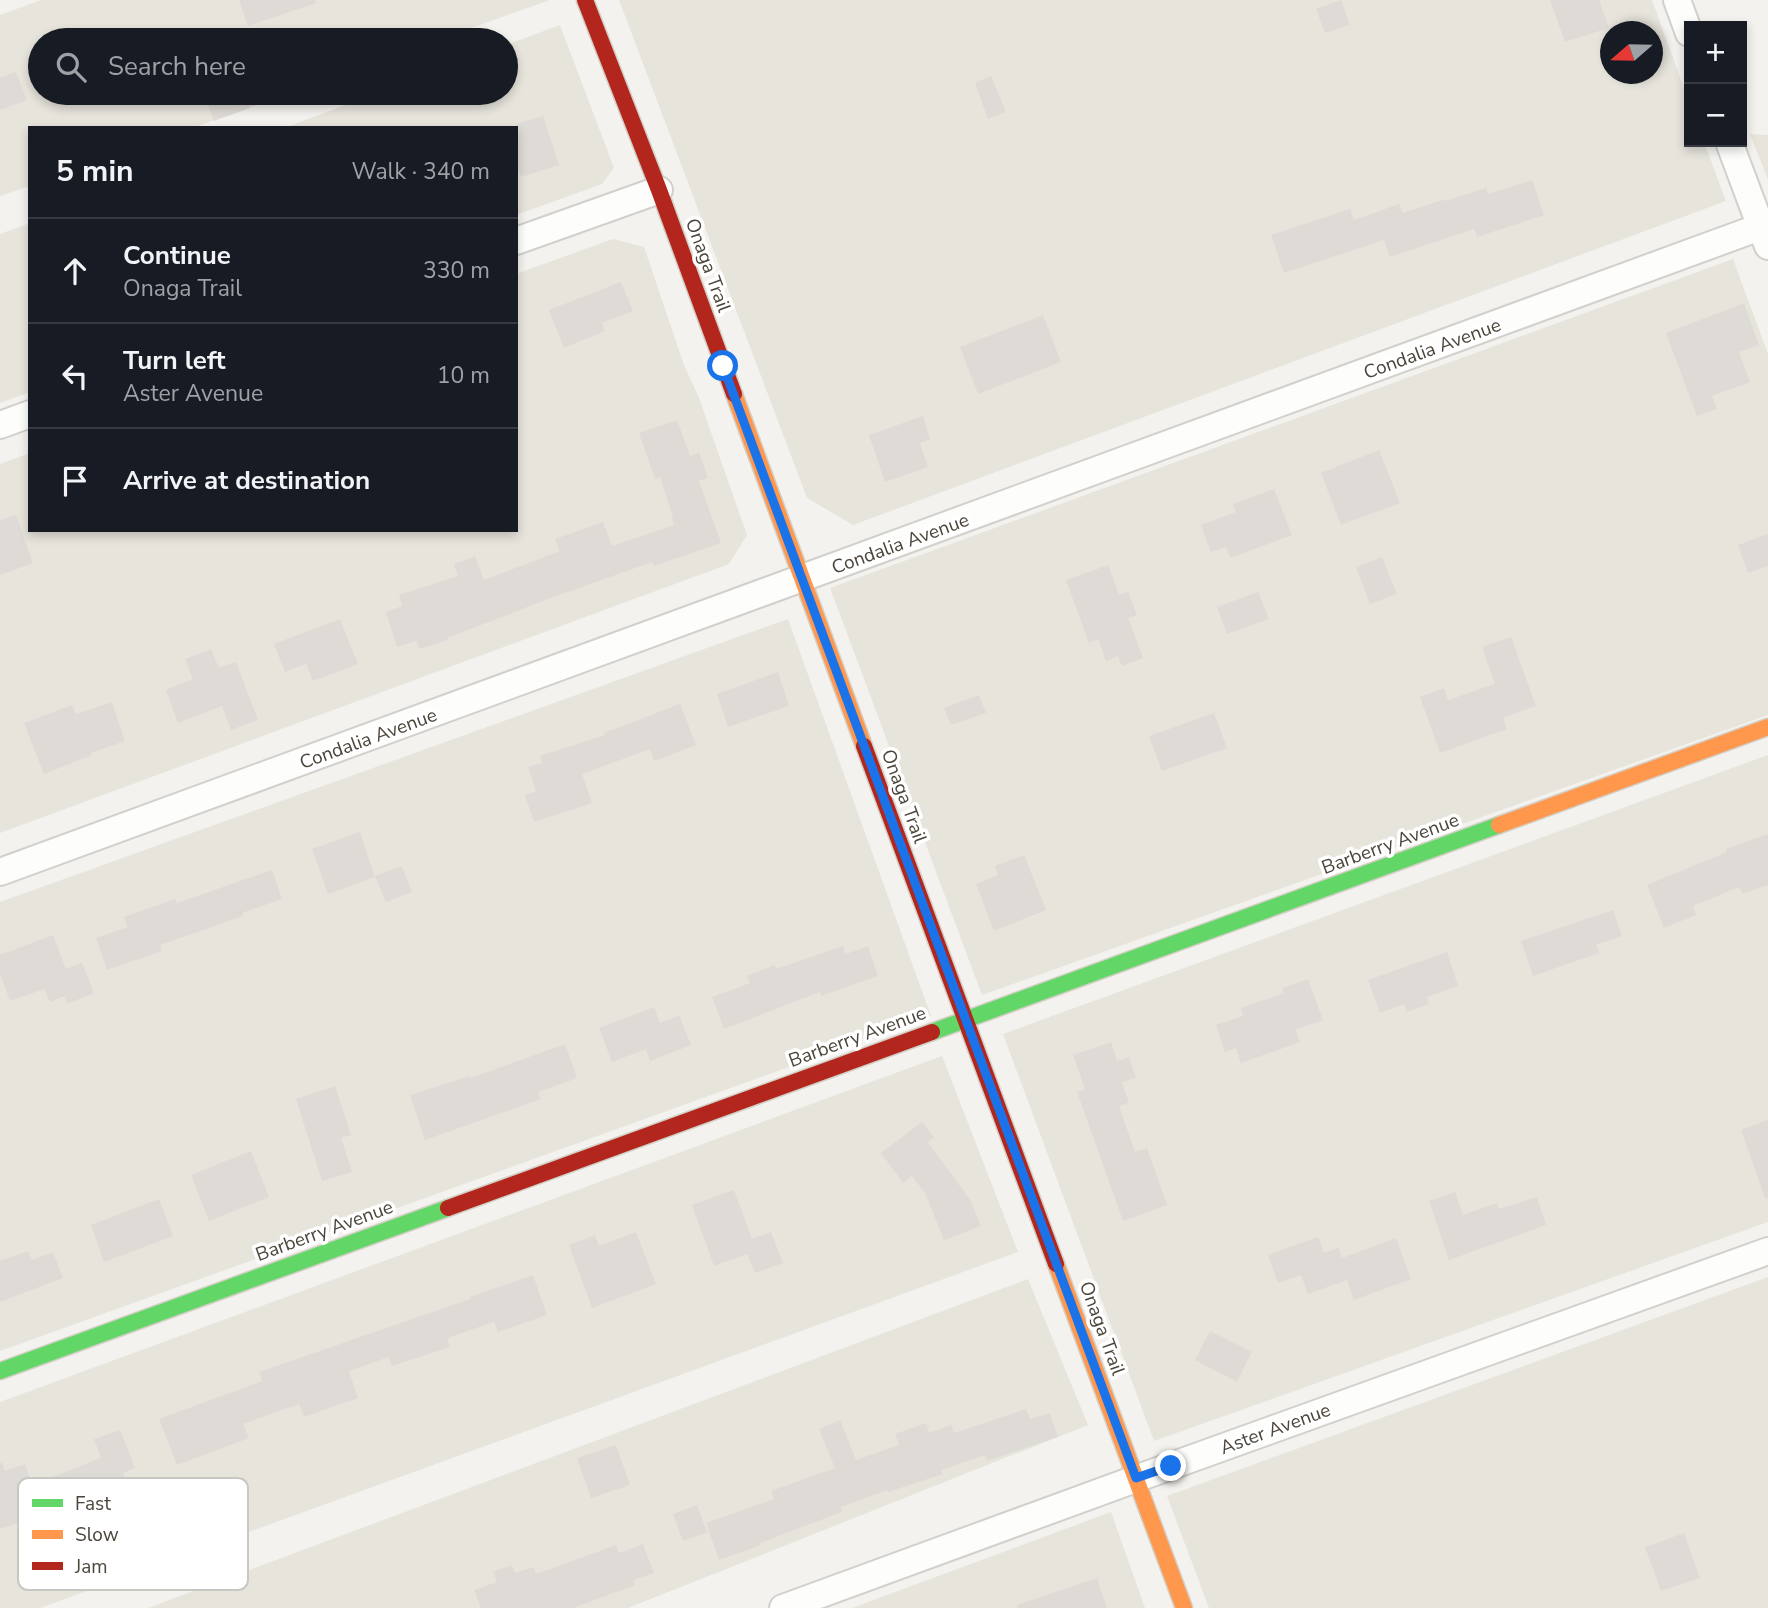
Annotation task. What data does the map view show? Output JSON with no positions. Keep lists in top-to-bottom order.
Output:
{
  "streets": {
    "street": [
      "Onaga Trail",
      "Condalia Avenue",
      "Barberry Avenue",
      "Aster Avenue"
    ]
  },
  "crossings": [
    ["Onaga Trail", "Condalia Avenue"],
    ["Onaga Trail", "Barberry Avenue"],
    ["Onaga Trail", "Aster Avenue"]
  ],
  "legend": ["Fast", "Slow", "Jam"],
  "north": "left",
  "page": {
    "map_buttons": ["+", "−"],
    "search": "Search here",
    "heading": ["5 min", "Walk · 340 m"],
    "list": [
      ["Continue", "Onaga Trail", "330 m"],
      ["Turn left", "Aster Avenue", "10 m"],
      "Arrive at destination"
    ]
  }
}
